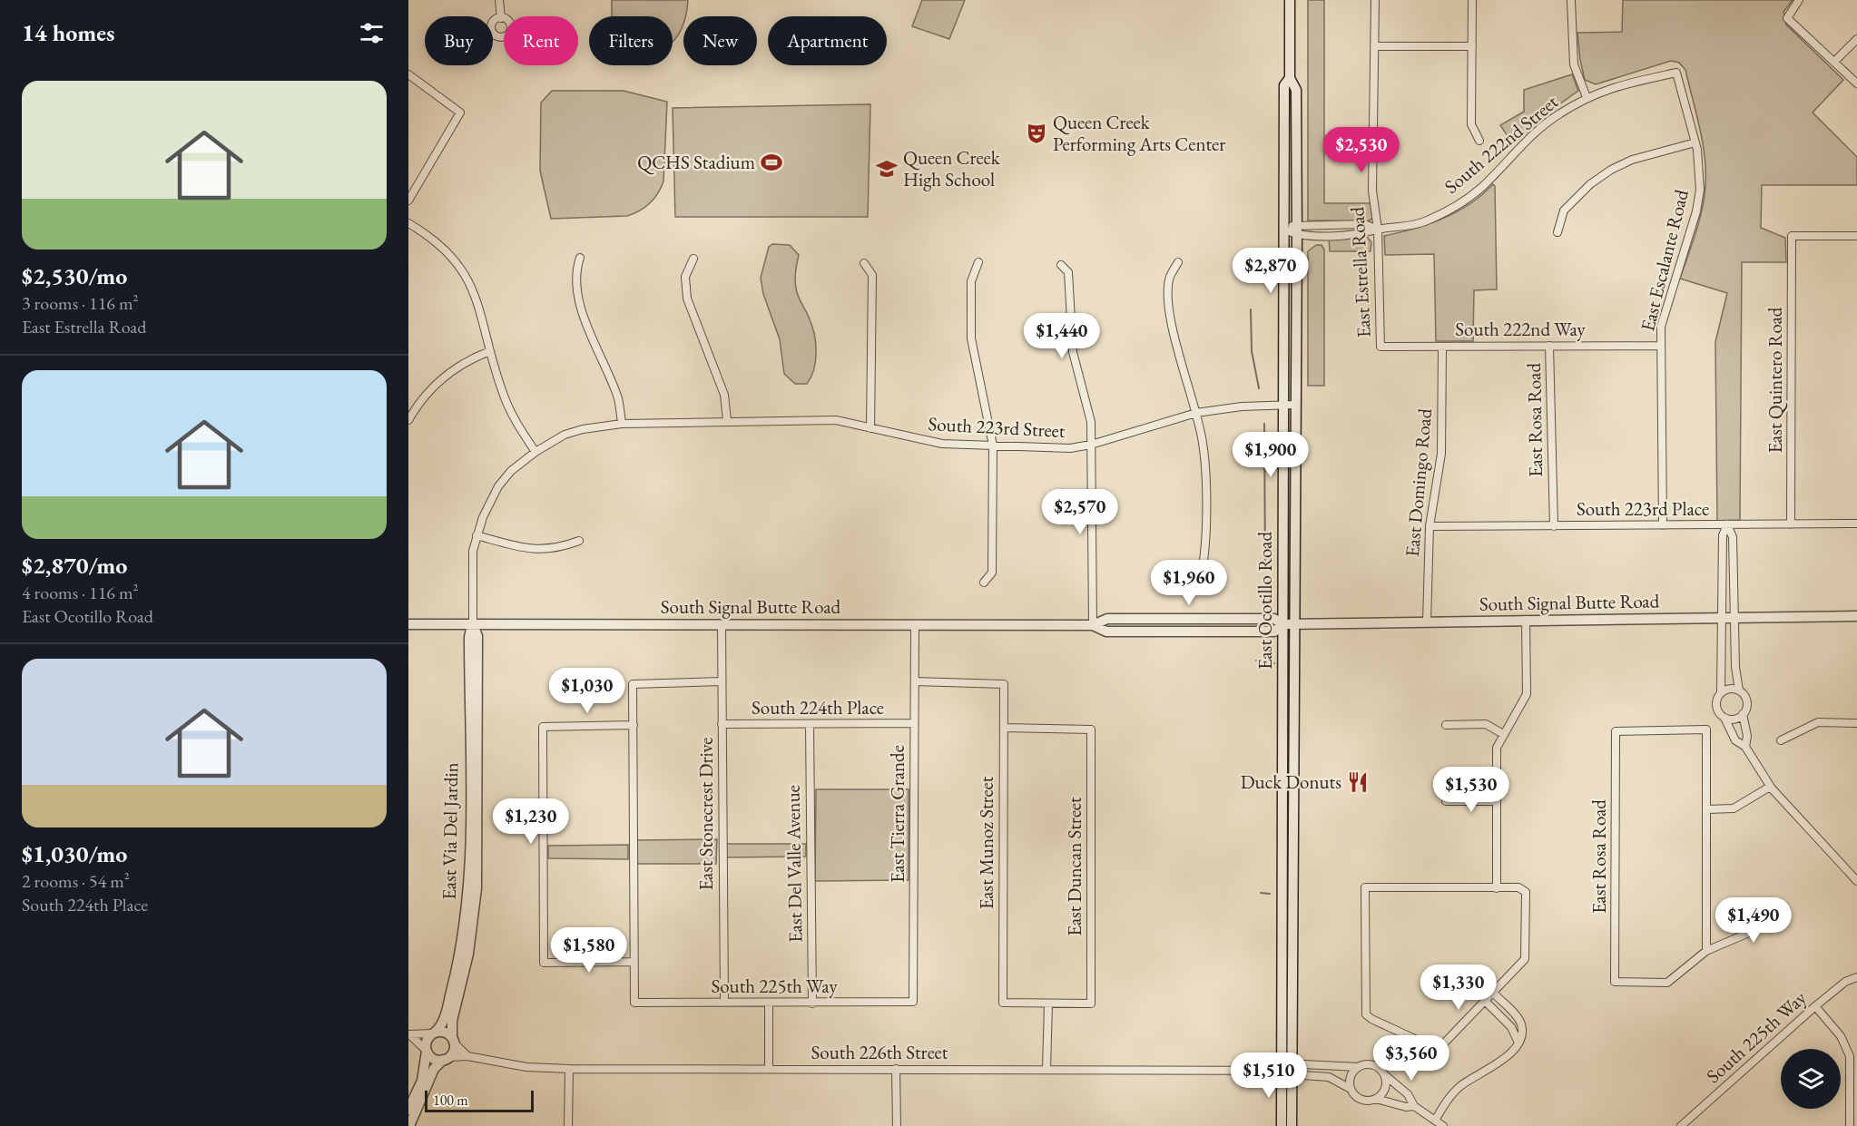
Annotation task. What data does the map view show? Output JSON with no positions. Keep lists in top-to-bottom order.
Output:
{
  "streets": {
    "street": [
      "South 222nd Street",
      "East Escalante Road",
      "East Estrella Road",
      "South 222nd Way",
      "East Quintero Road",
      "East Rosa Road",
      "South 223rd Street",
      "East Domingo Road",
      "South 223rd Place",
      "East Ocotillo Road",
      "South Signal Butte Road",
      "South 224th Place",
      "East Stonecrest Drive",
      "East Tierra Grande",
      "East Via Del Jardin",
      "East Munoz Street",
      "East Del Valle Avenue",
      "East Duncan Street",
      "South 225th Way",
      "South 226th Street"
    ]
  },
  "crossings": [
    ["South 222nd Street", "East Escalante Road"],
    ["South 222nd Street", "East Estrella Road"],
    ["South 222nd Street", "East Ocotillo Road"],
    ["East Escalante Road", "South 222nd Way"],
    ["East Escalante Road", "South 223rd Place"],
    ["East Estrella Road", "South 222nd Way"],
    ["South 222nd Way", "East Rosa Road"],
    ["South 222nd Way", "East Domingo Road"],
    ["East Quintero Road", "South 223rd Place"],
    ["East Rosa Road", "South 223rd Place"],
    ["South 223rd Street", "East Ocotillo Road"],
    ["South 223rd Street", "East Via Del Jardin"],
    ["East Domingo Road", "South 223rd Place"],
    ["East Domingo Road", "South Signal Butte Road"],
    ["East Ocotillo Road", "South Signal Butte Road"],
    ["East Ocotillo Road", "South 226th Street"],
    ["South Signal Butte Road", "East Stonecrest Drive"],
    ["South Signal Butte Road", "East Tierra Grande"],
    ["South Signal Butte Road", "East Via Del Jardin"],
    ["South 224th Place", "East Stonecrest Drive"],
    ["South 224th Place", "East Tierra Grande"],
    ["South 224th Place", "East Del Valle Avenue"],
    ["East Stonecrest Drive", "South 225th Way"],
    ["East Tierra Grande", "East Munoz Street"],
    ["East Tierra Grande", "South 225th Way"],
    ["East Via Del Jardin", "South 226th Street"],
    ["East Munoz Street", "East Duncan Street"],
    ["East Del Valle Avenue", "South 225th Way"]
  ],
  "places": {
    "theatre": ["Queen Creek Performing Arts Center"],
    "sports": ["QCHS Stadium"],
    "school or university": ["Queen Creek High School"],
    "restaurant": ["Duck Donuts"]
  },
  "scale_bar": "100 m",
  "page": {
    "heading": "14 homes",
    "chip": [
      "Buy",
      "Rent",
      "Filters",
      "New",
      "Apartment"
    ],
    "list": [
      {
        "name": "$2,530/mo",
        "note": "3 rooms · 116 m² · East Estrella Road"
      },
      {
        "name": "$2,870/mo",
        "note": "4 rooms · 116 m² · East Ocotillo Road"
      },
      {
        "name": "$1,030/mo",
        "note": "2 rooms · 54 m² · South 224th Place"
      }
    ],
    "price": [
      "$2,530",
      "$2,870",
      "$1,440",
      "$1,900",
      "$2,570",
      "$1,960",
      "$1,030",
      "$1,530",
      "$1,230",
      "$1,490",
      "$1,580",
      "$1,330",
      "$3,560",
      "$1,510"
    ],
    "scale": "100 m"
  }
}
